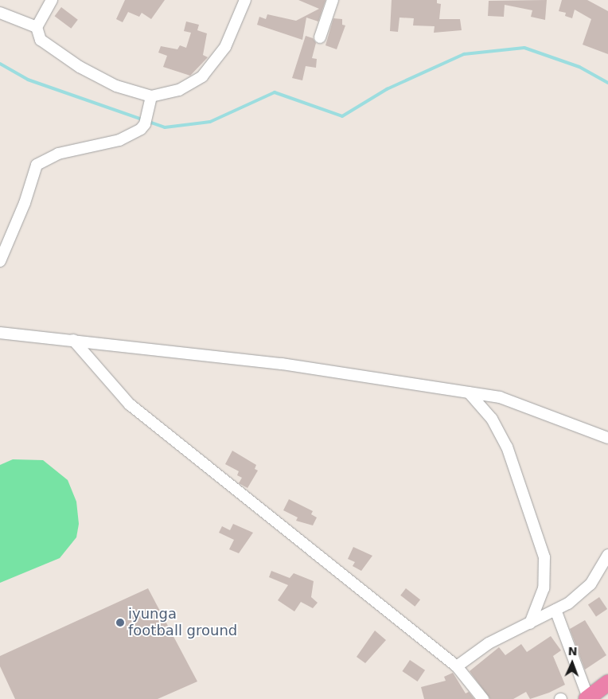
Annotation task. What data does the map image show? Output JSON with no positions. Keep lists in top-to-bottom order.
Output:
{
  "places": ["iyunga football ground"],
  "north": "top"
}
